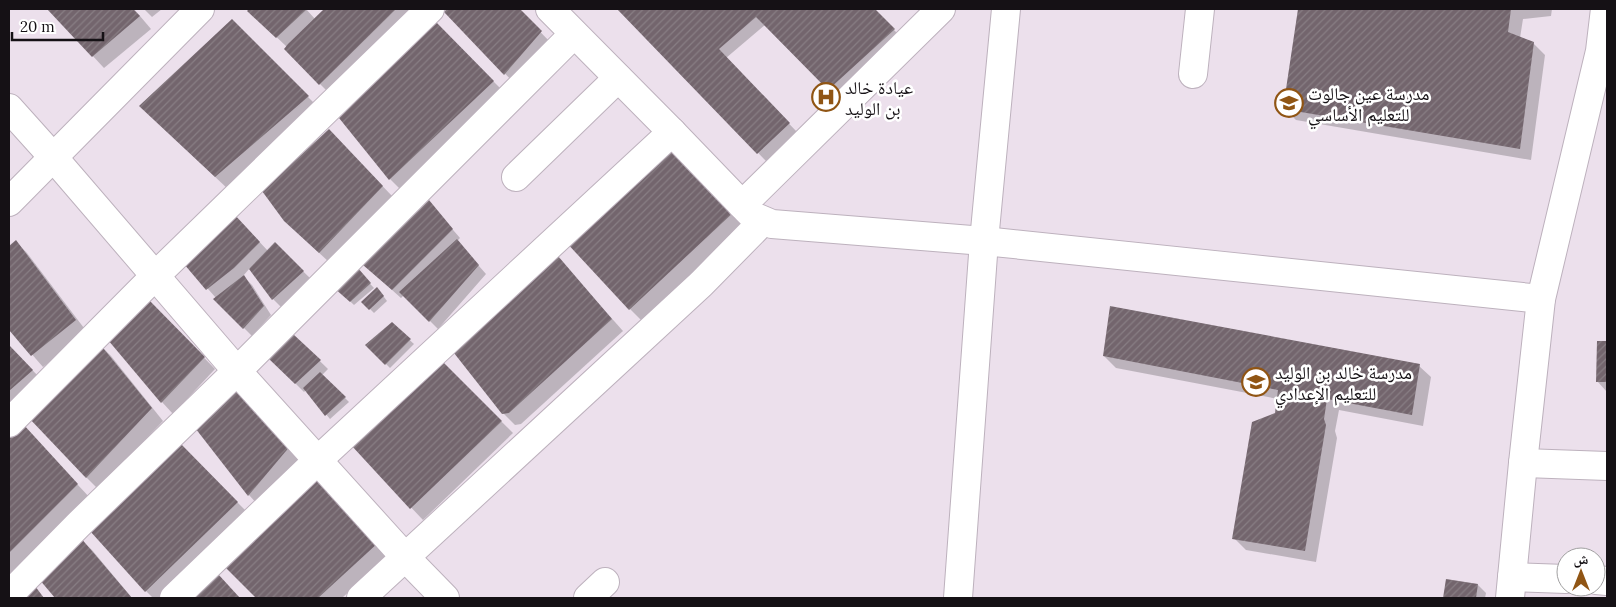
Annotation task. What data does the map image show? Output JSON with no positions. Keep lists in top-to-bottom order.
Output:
{
  "places": {
    "hospital": ["عيادة خالد بن الوليد"],
    "school or university": ["مدرسة عين جالوت للتعليم الأساسي", "مدرسة خالد بن الوليد للتعليم الإعدادي"]
  },
  "scale_bar": "20 m",
  "north": "top"
}
